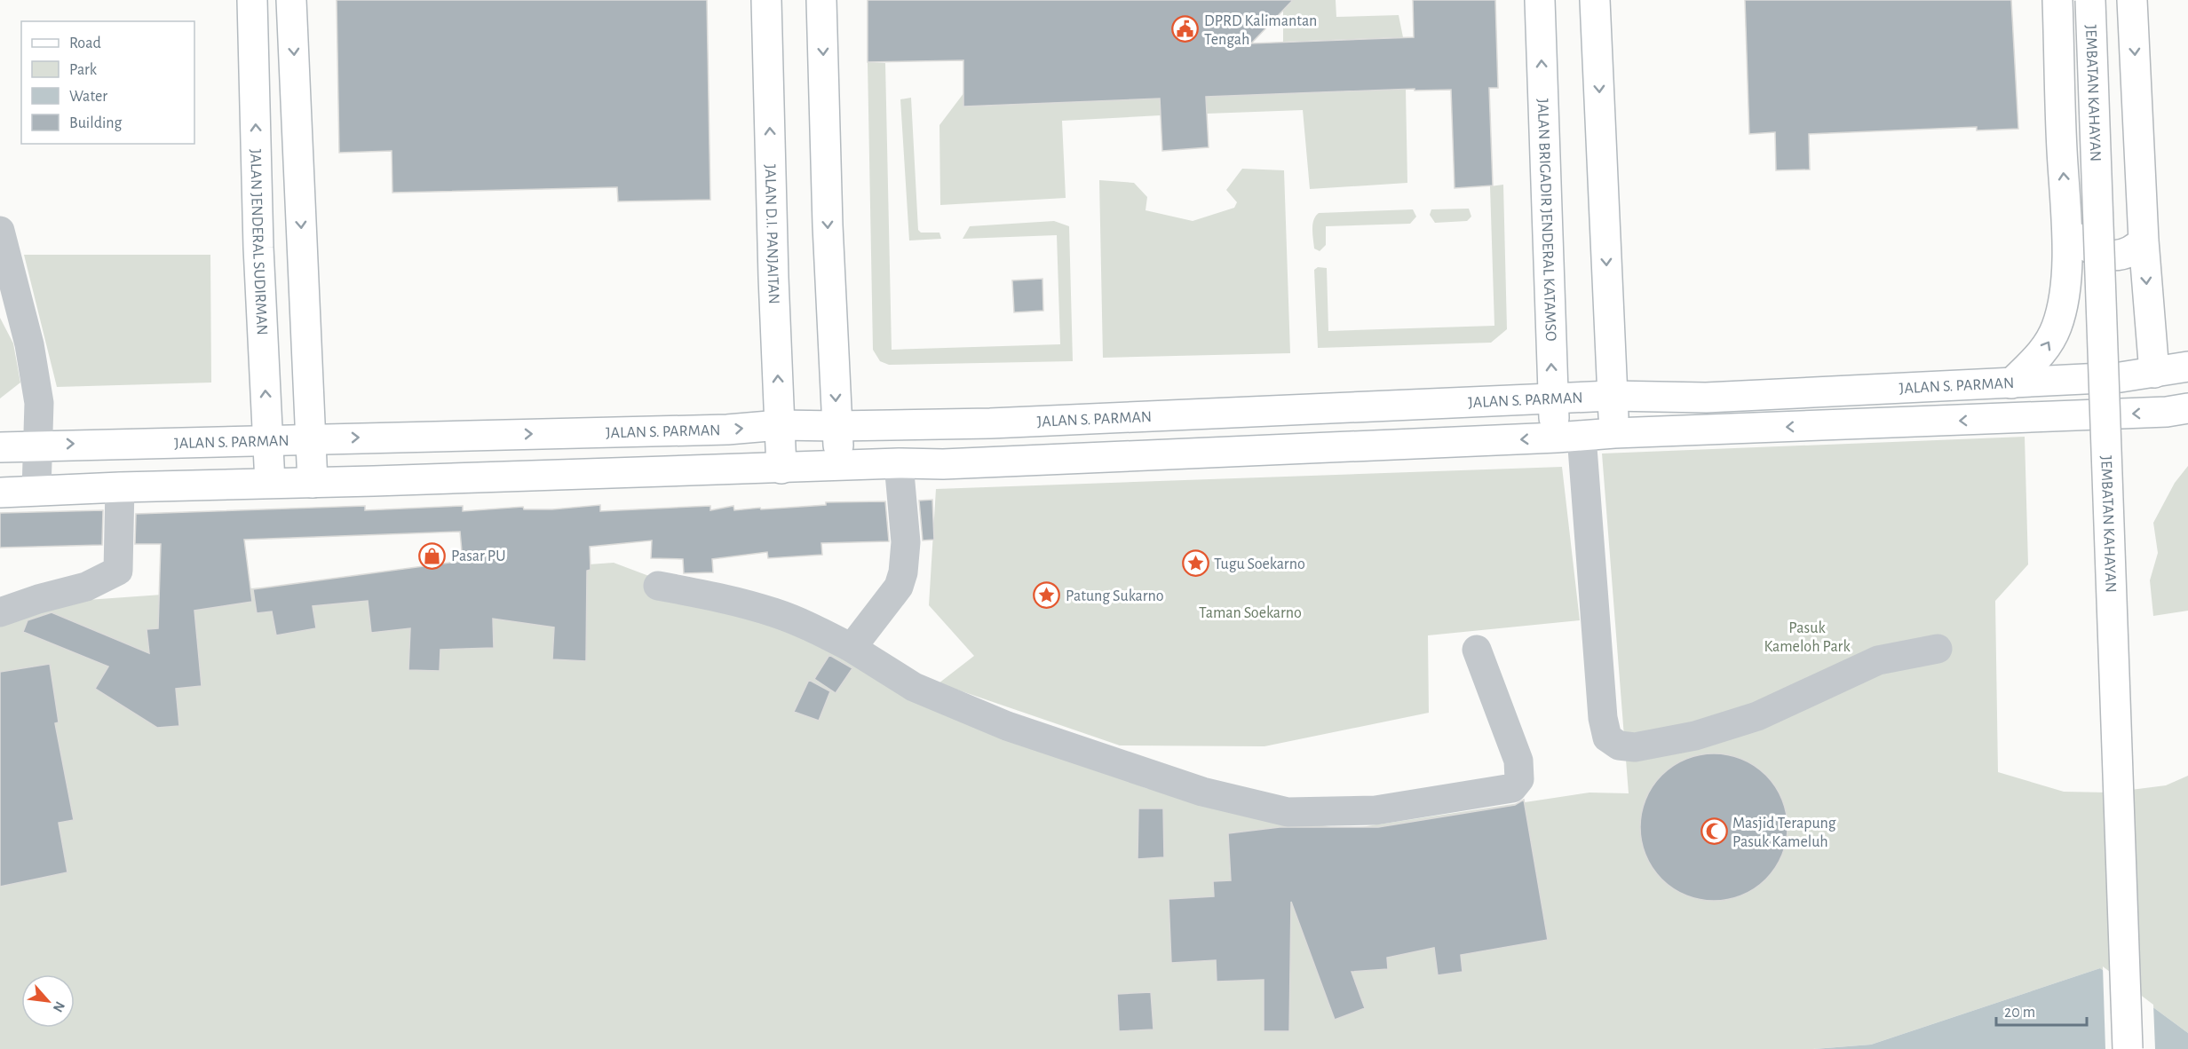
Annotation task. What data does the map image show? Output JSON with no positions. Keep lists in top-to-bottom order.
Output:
{
  "streets": {
    "main road": [
      "JEMBATAN KAHAYAN",
      "JALAN BRIGADIR JENDERAL KATAMSO",
      "JALAN D.I. PANJAITAN",
      "JALAN JENDERAL SUDIRMAN",
      "JALAN S. PARMAN"
    ]
  },
  "crossings": [
    ["JALAN BRIGADIR JENDERAL KATAMSO", "JALAN S. PARMAN"],
    ["JALAN D.I. PANJAITAN", "JALAN S. PARMAN"],
    ["JALAN JENDERAL SUDIRMAN", "JALAN S. PARMAN"]
  ],
  "parks": ["Taman Soekarno", "Pasuk Kameloh Park"],
  "places": {
    "public building": ["DPRD Kalimantan Tengah"],
    "shop": ["Pasar PU"],
    "place": ["Tugu Soekarno", "Patung Sukarno"],
    "mosque": ["Masjid Terapung Pasuk Kameluh"]
  },
  "legend": [
    "Road",
    "Park",
    "Water",
    "Building"
  ],
  "scale_bar": "20 m",
  "north": "bottom right"
}
